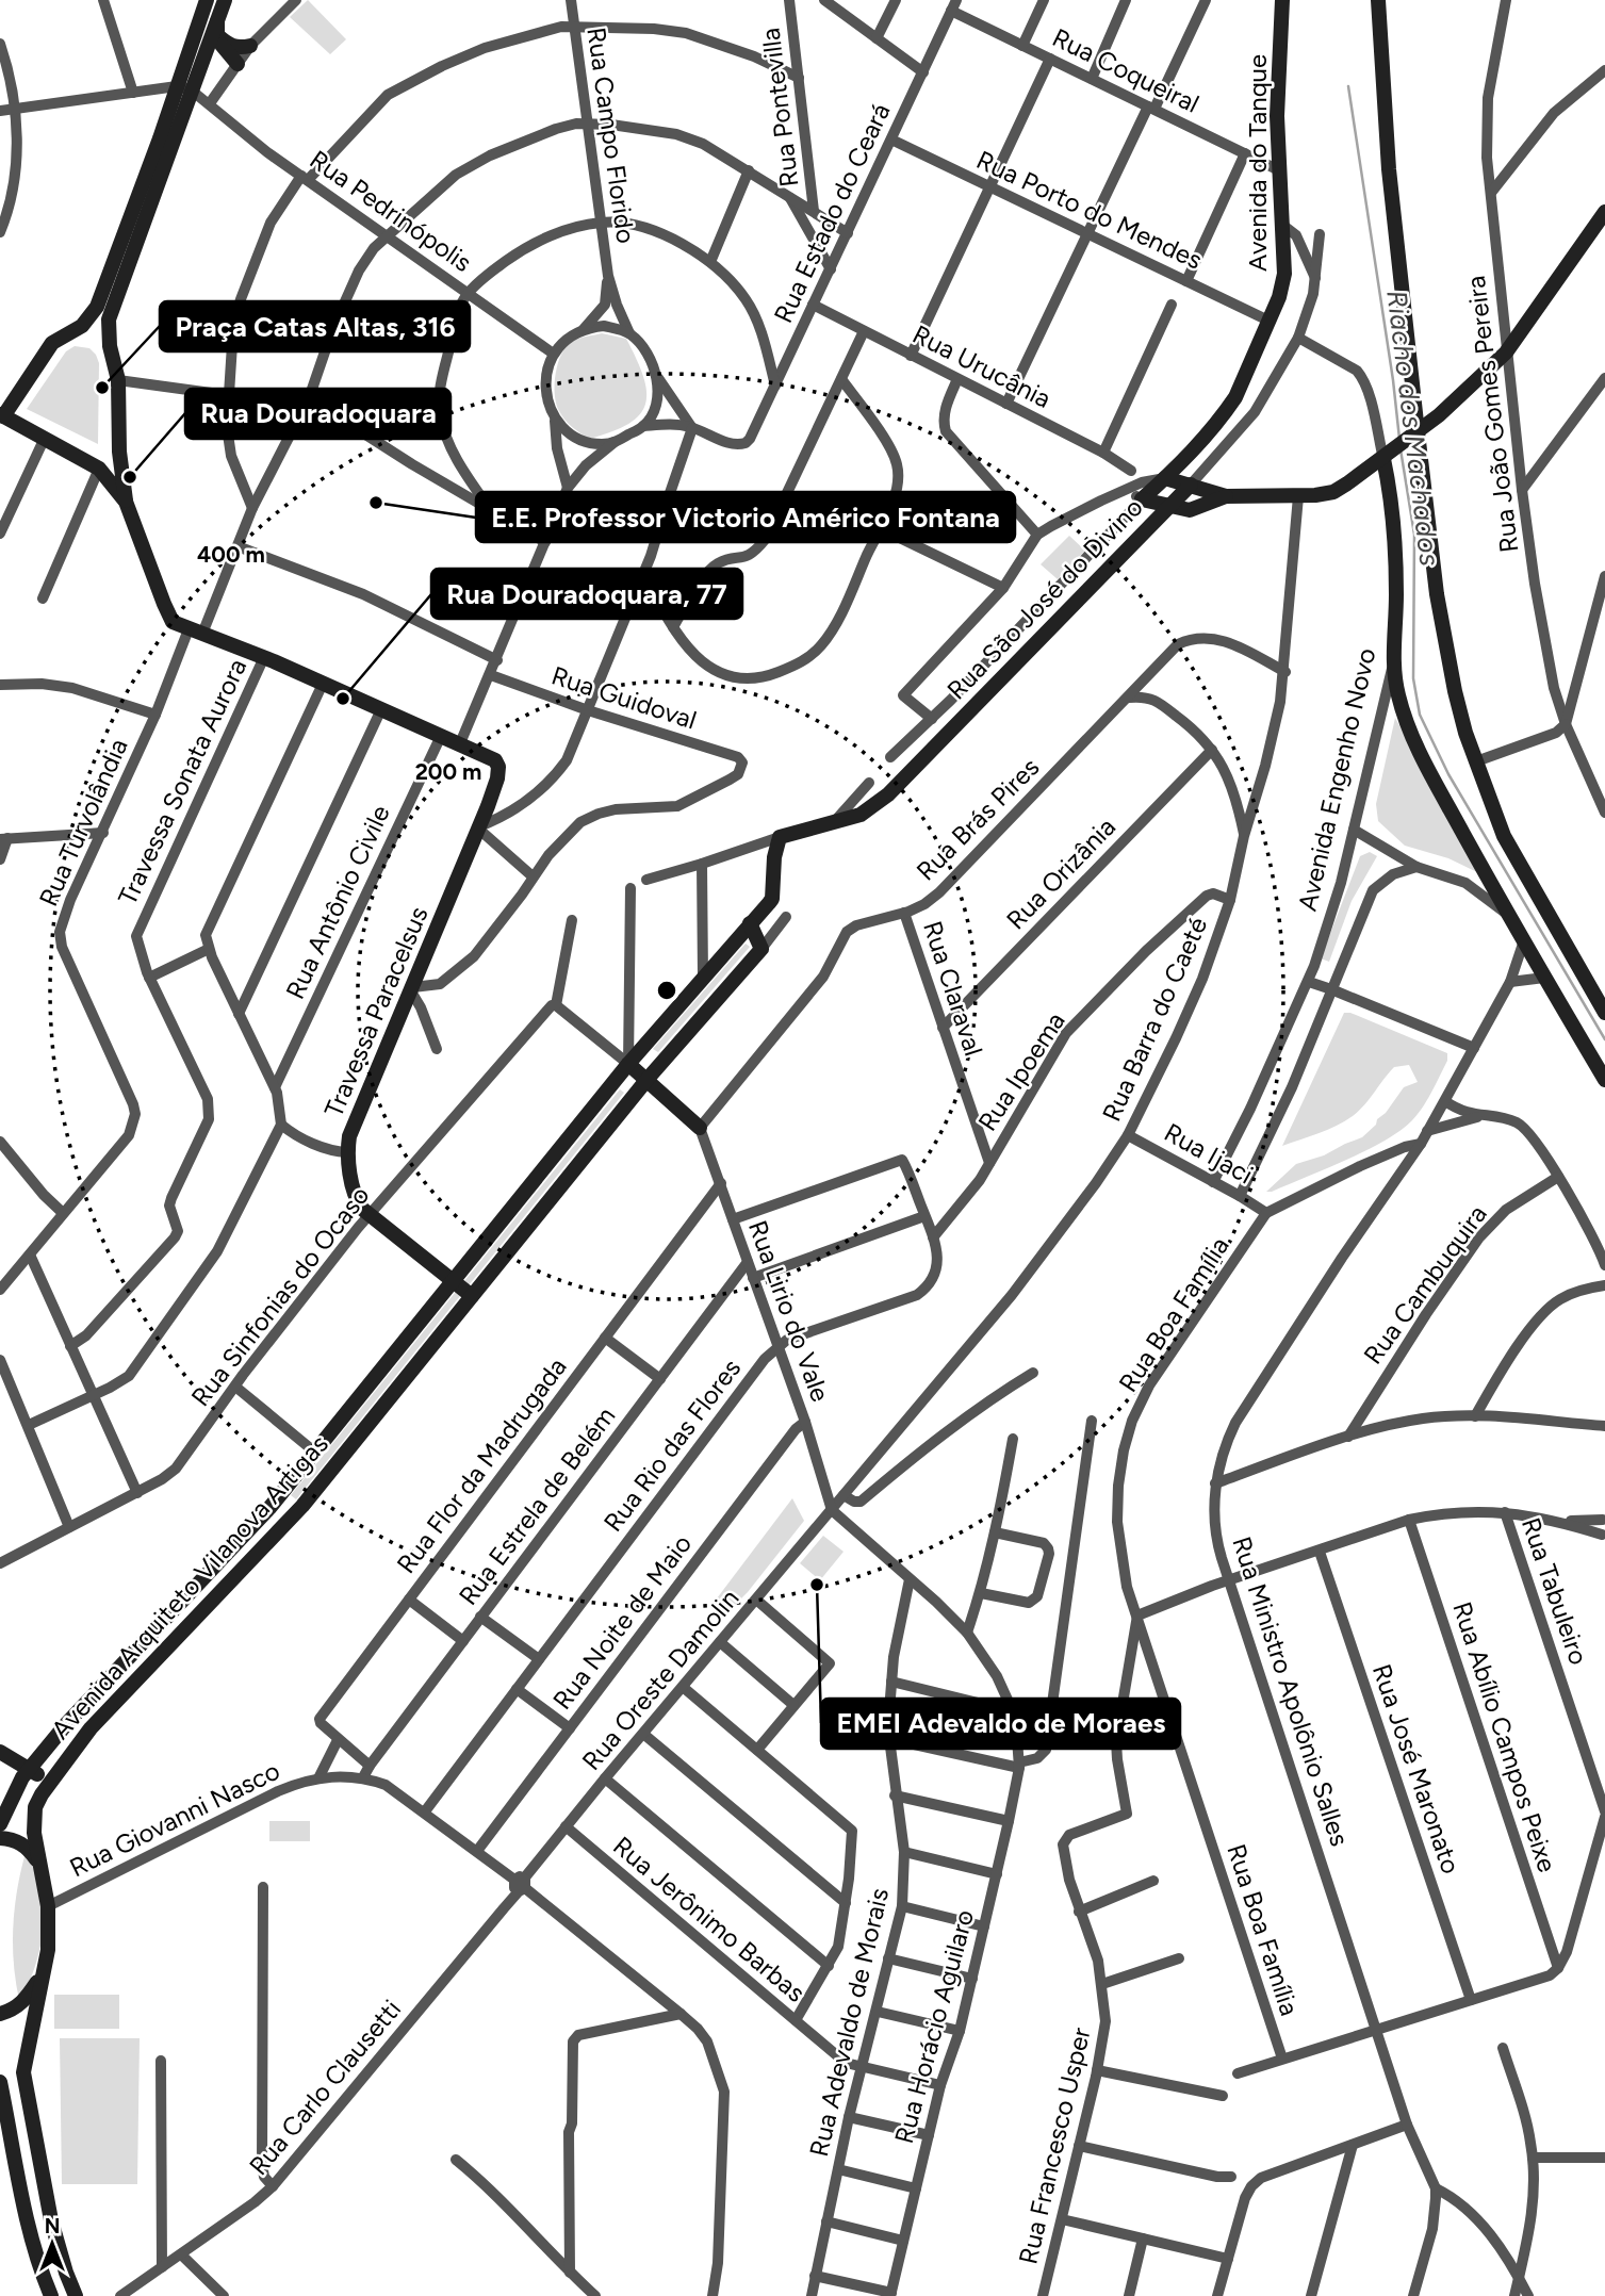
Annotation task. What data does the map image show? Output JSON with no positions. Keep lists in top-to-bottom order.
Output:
{
  "streets": {
    "main road": [
      "Avenida do Tanque",
      "Rua São José do Divino",
      "Avenida Engenho Novo",
      "Travessa Paracelsus",
      "Avenida Arquiteto Vilanova Artigas"
    ],
    "street": [
      "Rua Coqueiral",
      "Rua Pontevilla",
      "Rua Campo Florido",
      "Rua Porto do Mendes",
      "Rua Pedrinópolis",
      "Rua Estado do Ceará",
      "Rua Urucânia",
      "Rua João Gomes Pereira",
      "Rua Guidoval",
      "Travessa Sonata Aurora",
      "Rua Brás Pires",
      "Rua Turvolândia",
      "Rua Orizânia",
      "Rua Antônio Civile",
      "Rua Claraval",
      "Rua Barra do Caeté",
      "Rua Ipoema",
      "Rua Ijaci",
      "Rua Cambuquira",
      "Rua Sinfonias do Ocaso",
      "Rua Lirio do Vale",
      "Rua Boa Família",
      "Rua Rio das Flores",
      "Rua Flor da Madrugada",
      "Rua Estrela de Belém",
      "Rua Tabuleiro",
      "Rua Noite de Maio",
      "Rua Oreste Damolin",
      "Rua Ministro Apolônio Salles",
      "Rua Abílio Campos Peixe",
      "Rua José Maronato",
      "Rua Giovanni Nasco",
      "Rua Jerônimo Barbas",
      "Rua Adevaldo de Morais",
      "Rua Horácio Aguilaro",
      "Rua Carlo Clausetti",
      "Rua Francesco Usper"
    ]
  },
  "crossings": [
    ["Rua Coqueiral", "Avenida do Tanque"],
    ["Rua Coqueiral", "Rua Estado do Ceará"],
    ["Rua Pontevilla", "Rua Turvolândia"],
    ["Rua Campo Florido", "Rua Pedrinópolis"],
    ["Rua Campo Florido", "Rua Turvolândia"],
    ["Avenida do Tanque", "Rua Porto do Mendes"],
    ["Avenida do Tanque", "Rua São José do Divino"],
    ["Rua Porto do Mendes", "Rua Estado do Ceará"],
    ["Rua Pedrinópolis", "Rua Turvolândia"],
    ["Rua Estado do Ceará", "Rua Urucânia"],
    ["Rua Estado do Ceará", "Rua Turvolândia"],
    ["Rua João Gomes Pereira", "Rua São José do Divino"],
    ["Rua São José do Divino", "Avenida Engenho Novo"],
    ["Rua São José do Divino", "Rua Barra do Caeté"],
    ["Rua São José do Divino", "Avenida Arquiteto Vilanova Artigas"],
    ["Avenida Engenho Novo", "Rua Ijaci"],
    ["Avenida Engenho Novo", "Rua Ministro Apolônio Salles"],
    ["Rua Brás Pires", "Rua Claraval"],
    ["Rua Brás Pires", "Rua Barra do Caeté"],
    ["Rua Brás Pires", "Rua Lirio do Vale"],
    ["Rua Orizânia", "Rua Claraval"],
    ["Rua Claraval", "Rua Ipoema"],
    ["Travessa Paracelsus", "Rua Sinfonias do Ocaso"],
    ["Rua Barra do Caeté", "Rua Ipoema"],
    ["Rua Barra do Caeté", "Rua Ijaci"],
    ["Rua Barra do Caeté", "Rua Lirio do Vale"],
    ["Rua Barra do Caeté", "Rua Oreste Damolin"],
    ["Rua Ipoema", "Rua Rio das Flores"],
    ["Rua Ijaci", "Rua Boa Família"],
    ["Rua Lirio do Vale", "Rua Rio das Flores"],
    ["Rua Lirio do Vale", "Rua Flor da Madrugada"],
    ["Rua Lirio do Vale", "Rua Estrela de Belém"],
    ["Rua Lirio do Vale", "Rua Noite de Maio"],
    ["Rua Lirio do Vale", "Rua Oreste Damolin"],
    ["Rua Boa Família", "Rua Ministro Apolônio Salles"],
    ["Rua Boa Família", "Rua Francesco Usper"],
    ["Rua Rio das Flores", "Rua Giovanni Nasco"],
    ["Rua Flor da Madrugada", "Rua Estrela de Belém"],
    ["Rua Estrela de Belém", "Rua Giovanni Nasco"],
    ["Avenida Arquiteto Vilanova Artigas", "Rua Giovanni Nasco"],
    ["Rua Noite de Maio", "Rua Giovanni Nasco"],
    ["Rua Oreste Damolin", "Rua Giovanni Nasco"],
    ["Rua Oreste Damolin", "Rua Jerônimo Barbas"],
    ["Rua Oreste Damolin", "Rua Carlo Clausetti"],
    ["Rua Giovanni Nasco", "Rua Carlo Clausetti"],
    ["Rua Jerônimo Barbas", "Rua Adevaldo de Morais"],
    ["Rua Jerônimo Barbas", "Rua Horácio Aguilaro"]
  ],
  "water": ["Riacho dos Machados"],
  "places": [
    "Praça Catas Altas, 316",
    "Rua Douradoquara",
    "E.E. Professor Victorio Américo Fontana",
    "Rua Douradoquara, 77",
    "EMEI Adevaldo de Moraes"
  ],
  "north": "top",
  "rings": ["400 m", "200 m"]
}
